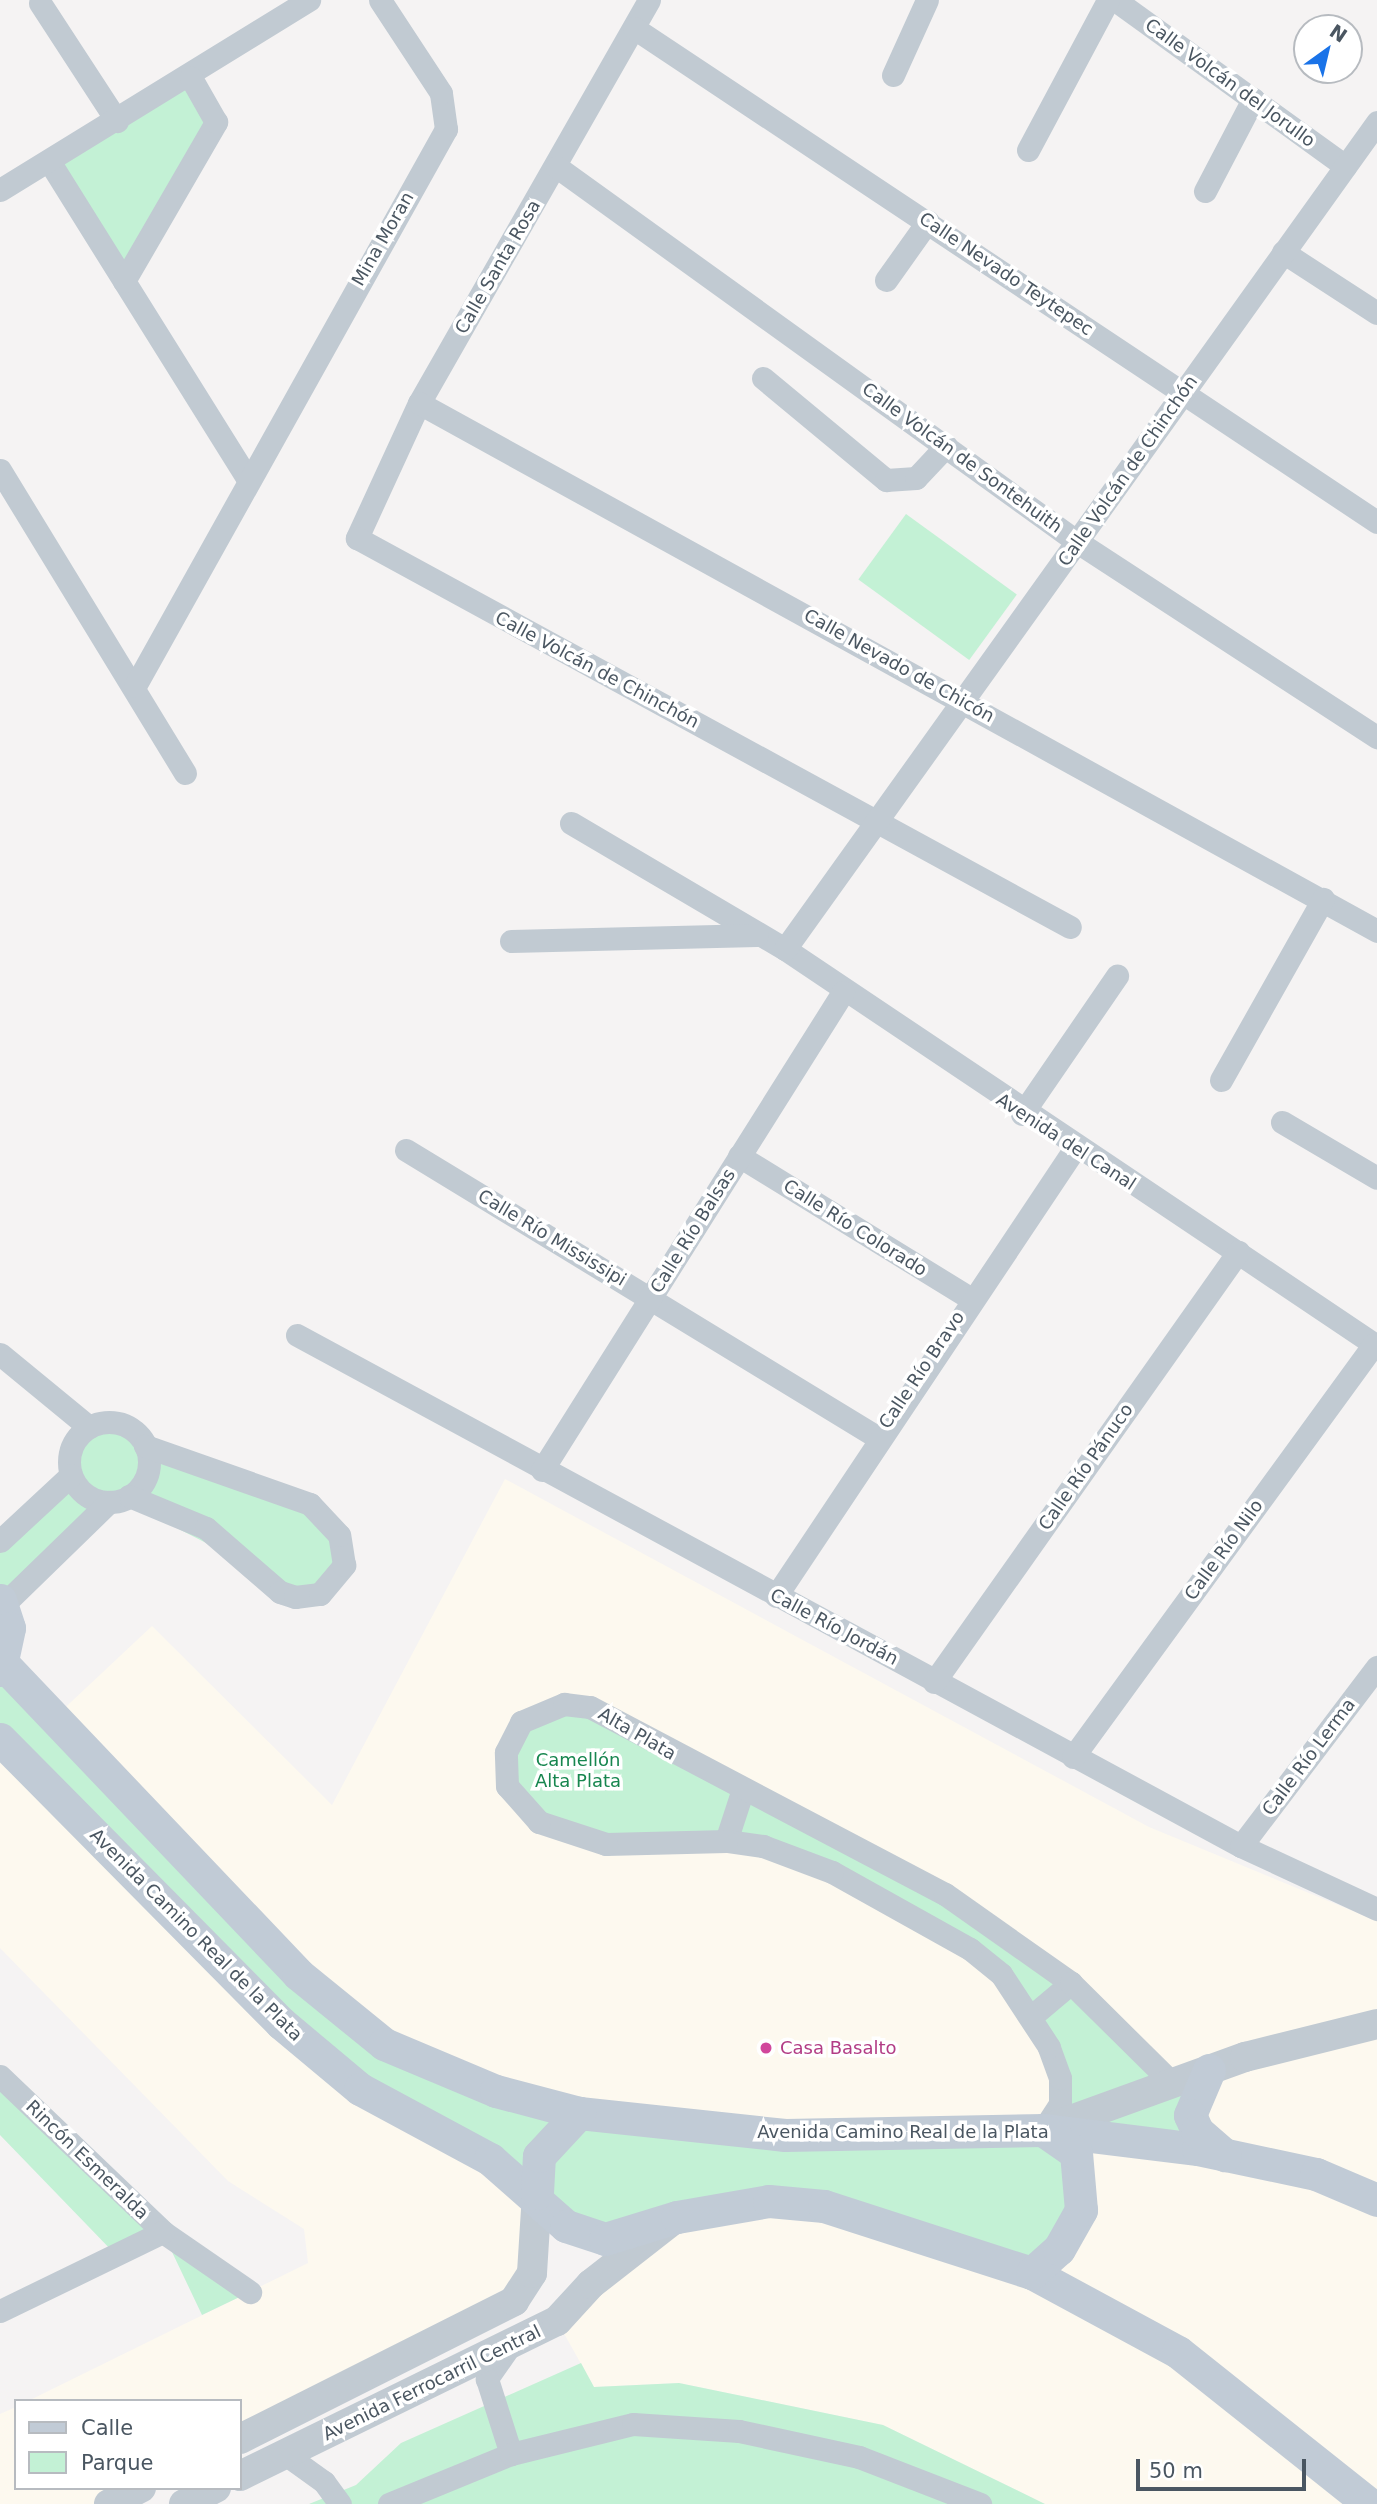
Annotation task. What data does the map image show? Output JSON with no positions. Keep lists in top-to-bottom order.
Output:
{
  "streets": {
    "main road": ["Avenida Camino Real de la Plata"],
    "street": [
      "Calle Volcán del Jorullo",
      "Mina Moran",
      "Calle Santa Rosa",
      "Calle Nevado Teytepec",
      "Calle Volcán de Sontehuith",
      "Calle Volcán de Chinchón",
      "Calle Nevado de Chicón",
      "Avenida del Canal",
      "Calle Río Colorado",
      "Calle Río Balsas",
      "Calle Río Mississipi",
      "Calle Río Bravo",
      "Calle Río Pánuco",
      "Calle Río Nilo",
      "Calle Río Jordán",
      "Alta Plata",
      "Calle Río Lerma",
      "Rincón Esmeralda",
      "Avenida Ferrocarril Central"
    ]
  },
  "crossings": [
    ["Calle Volcán del Jorullo", "Calle Volcán de Chinchón"],
    ["Calle Santa Rosa", "Calle Nevado Teytepec"],
    ["Calle Santa Rosa", "Calle Volcán de Sontehuith"],
    ["Calle Santa Rosa", "Calle Volcán de Chinchón"],
    ["Calle Santa Rosa", "Calle Nevado de Chicón"],
    ["Calle Nevado Teytepec", "Calle Volcán de Chinchón"],
    ["Calle Volcán de Sontehuith", "Calle Volcán de Chinchón"],
    ["Calle Volcán de Chinchón", "Calle Nevado de Chicón"],
    ["Calle Volcán de Chinchón", "Avenida del Canal"],
    ["Avenida del Canal", "Calle Río Balsas"],
    ["Avenida del Canal", "Calle Río Bravo"],
    ["Avenida del Canal", "Calle Río Pánuco"],
    ["Avenida del Canal", "Calle Río Nilo"],
    ["Calle Río Colorado", "Calle Río Balsas"],
    ["Calle Río Colorado", "Calle Río Bravo"],
    ["Calle Río Balsas", "Calle Río Mississipi"],
    ["Calle Río Balsas", "Calle Río Jordán"],
    ["Calle Río Mississipi", "Calle Río Bravo"],
    ["Calle Río Bravo", "Calle Río Jordán"],
    ["Calle Río Pánuco", "Calle Río Jordán"],
    ["Calle Río Nilo", "Calle Río Jordán"],
    ["Calle Río Jordán", "Calle Río Lerma"],
    ["Alta Plata", "Avenida Camino Real de la Plata"],
    ["Avenida Camino Real de la Plata", "Avenida Ferrocarril Central"]
  ],
  "parks": ["Camellón Alta Plata"],
  "places": ["Casa Basalto"],
  "legend": ["Calle", "Parque"],
  "scale_bar": "50 m",
  "north": "top right"
}
